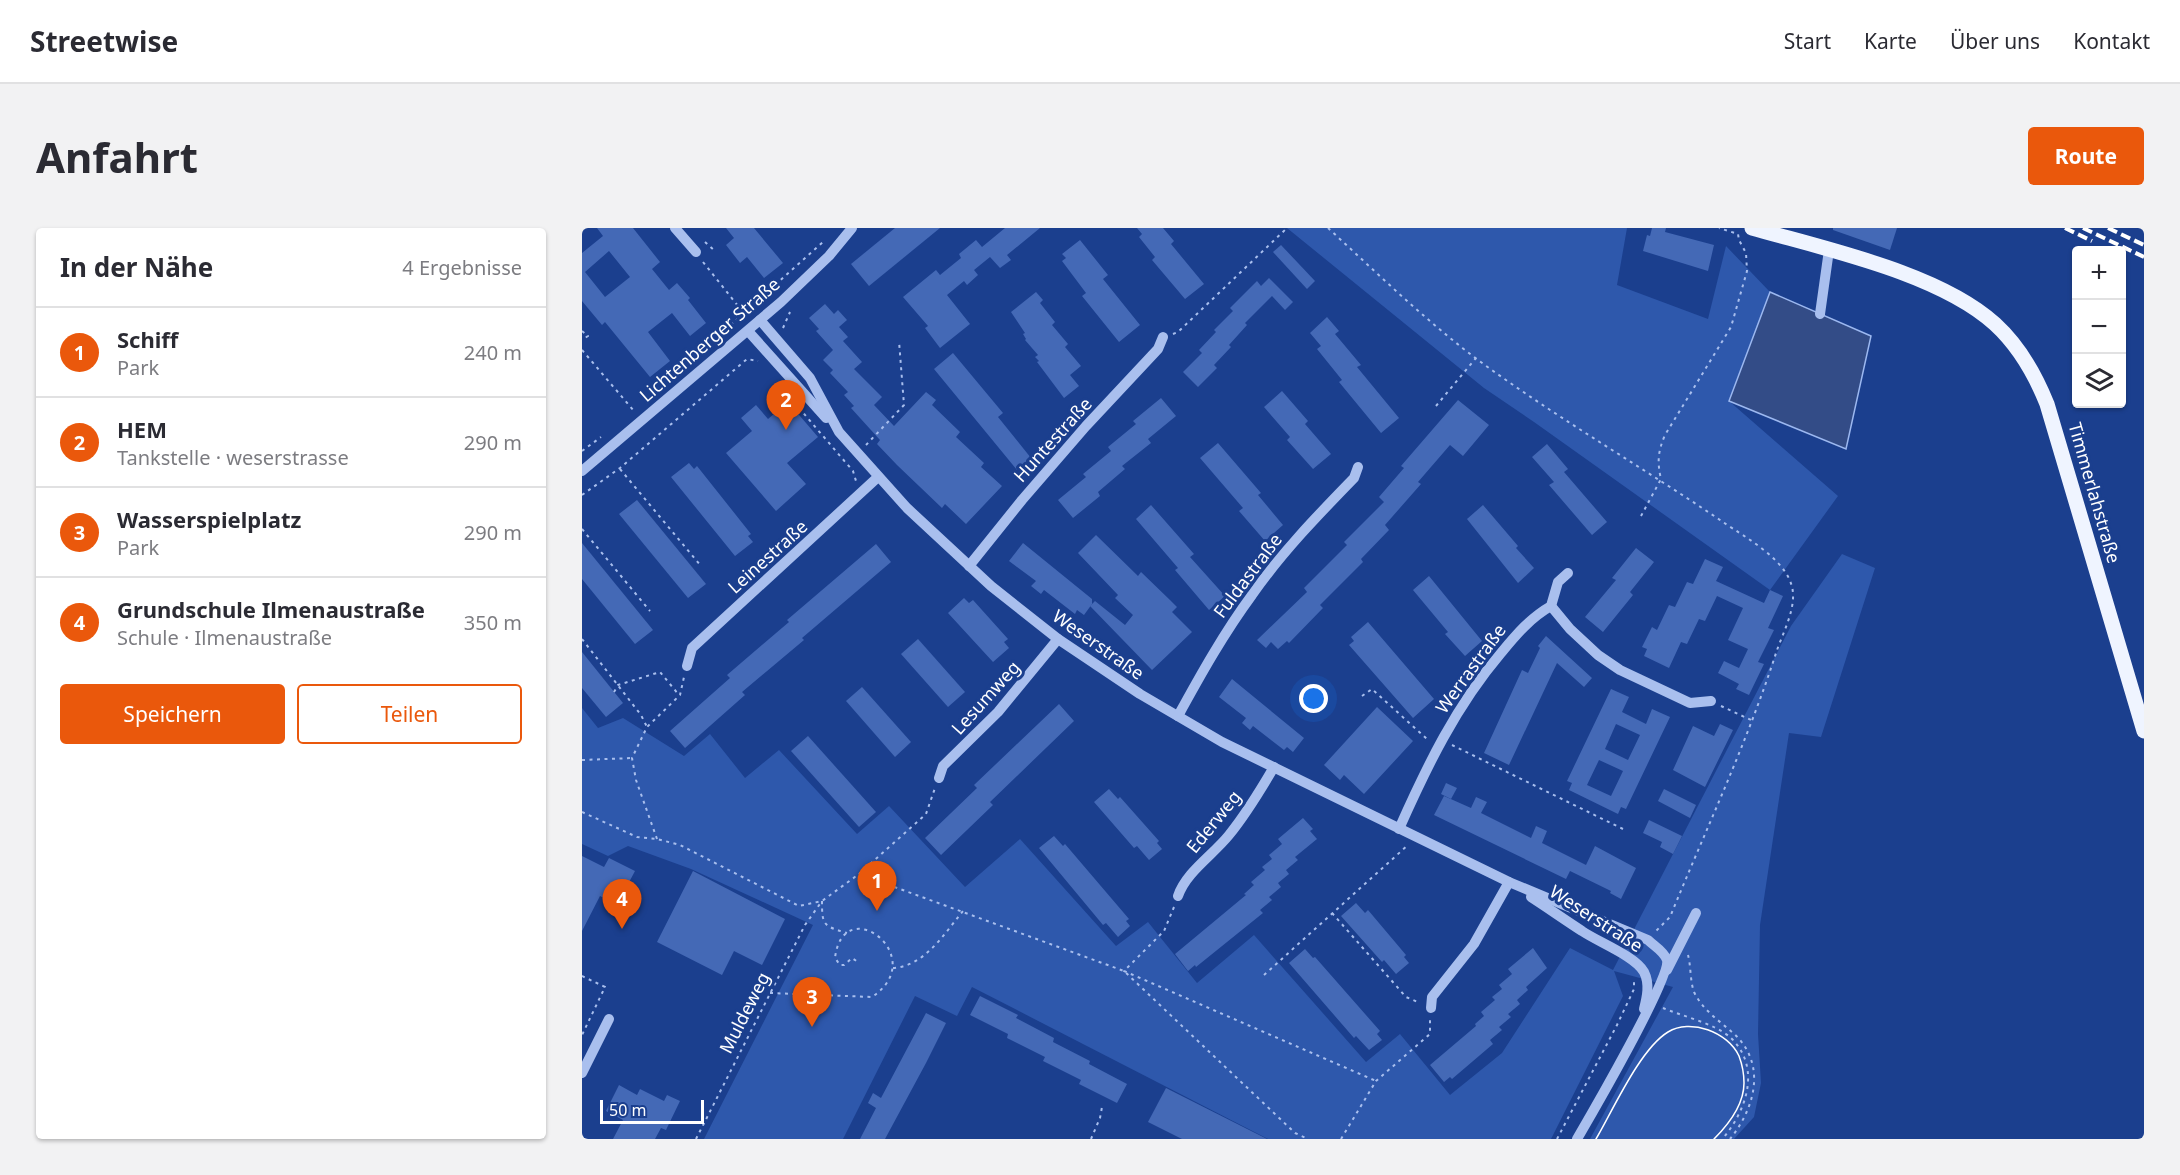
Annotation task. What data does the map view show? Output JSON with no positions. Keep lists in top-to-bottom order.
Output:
{
  "streets": {
    "main road": ["Timmerlahstraße"],
    "street": [
      "Lichtenberger Straße",
      "Huntestraße",
      "Leinestraße",
      "Fuldastraße",
      "Weserstraße",
      "Werrastraße",
      "Lesumweg",
      "Ederweg"
    ],
    "path": ["Muldeweg"]
  },
  "crossings": [
    ["Lichtenberger Straße", "Weserstraße"],
    ["Huntestraße", "Weserstraße"],
    ["Leinestraße", "Weserstraße"],
    ["Fuldastraße", "Weserstraße"],
    ["Weserstraße", "Werrastraße"],
    ["Weserstraße", "Lesumweg"],
    ["Weserstraße", "Ederweg"]
  ],
  "scale_bar": "50 m",
  "page": {
    "header": "Streetwise",
    "nav": [
      "Start",
      "Karte",
      "Über uns",
      "Kontakt"
    ],
    "buttons": [
      "Route",
      ["Speichern", "Teilen"]
    ],
    "title": "Anfahrt",
    "heading": ["In der Nähe", "4 Ergebnisse"],
    "map_buttons": ["+", "−"],
    "list": [
      {
        "mark": "1",
        "name": "Schiff",
        "note": "Park",
        "value": "240 m"
      },
      {
        "mark": "2",
        "name": "HEM",
        "note": "Tankstelle · weserstrasse",
        "value": "290 m"
      },
      {
        "mark": "3",
        "name": "Wasserspielplatz",
        "note": "Park",
        "value": "290 m"
      },
      {
        "mark": "4",
        "name": "Grundschule Ilmenaustraße",
        "note": "Schule · Ilmenaustraße",
        "value": "350 m"
      }
    ],
    "pins": [
      "2",
      "1",
      "4",
      "3"
    ],
    "scale": "50 m"
  }
}
